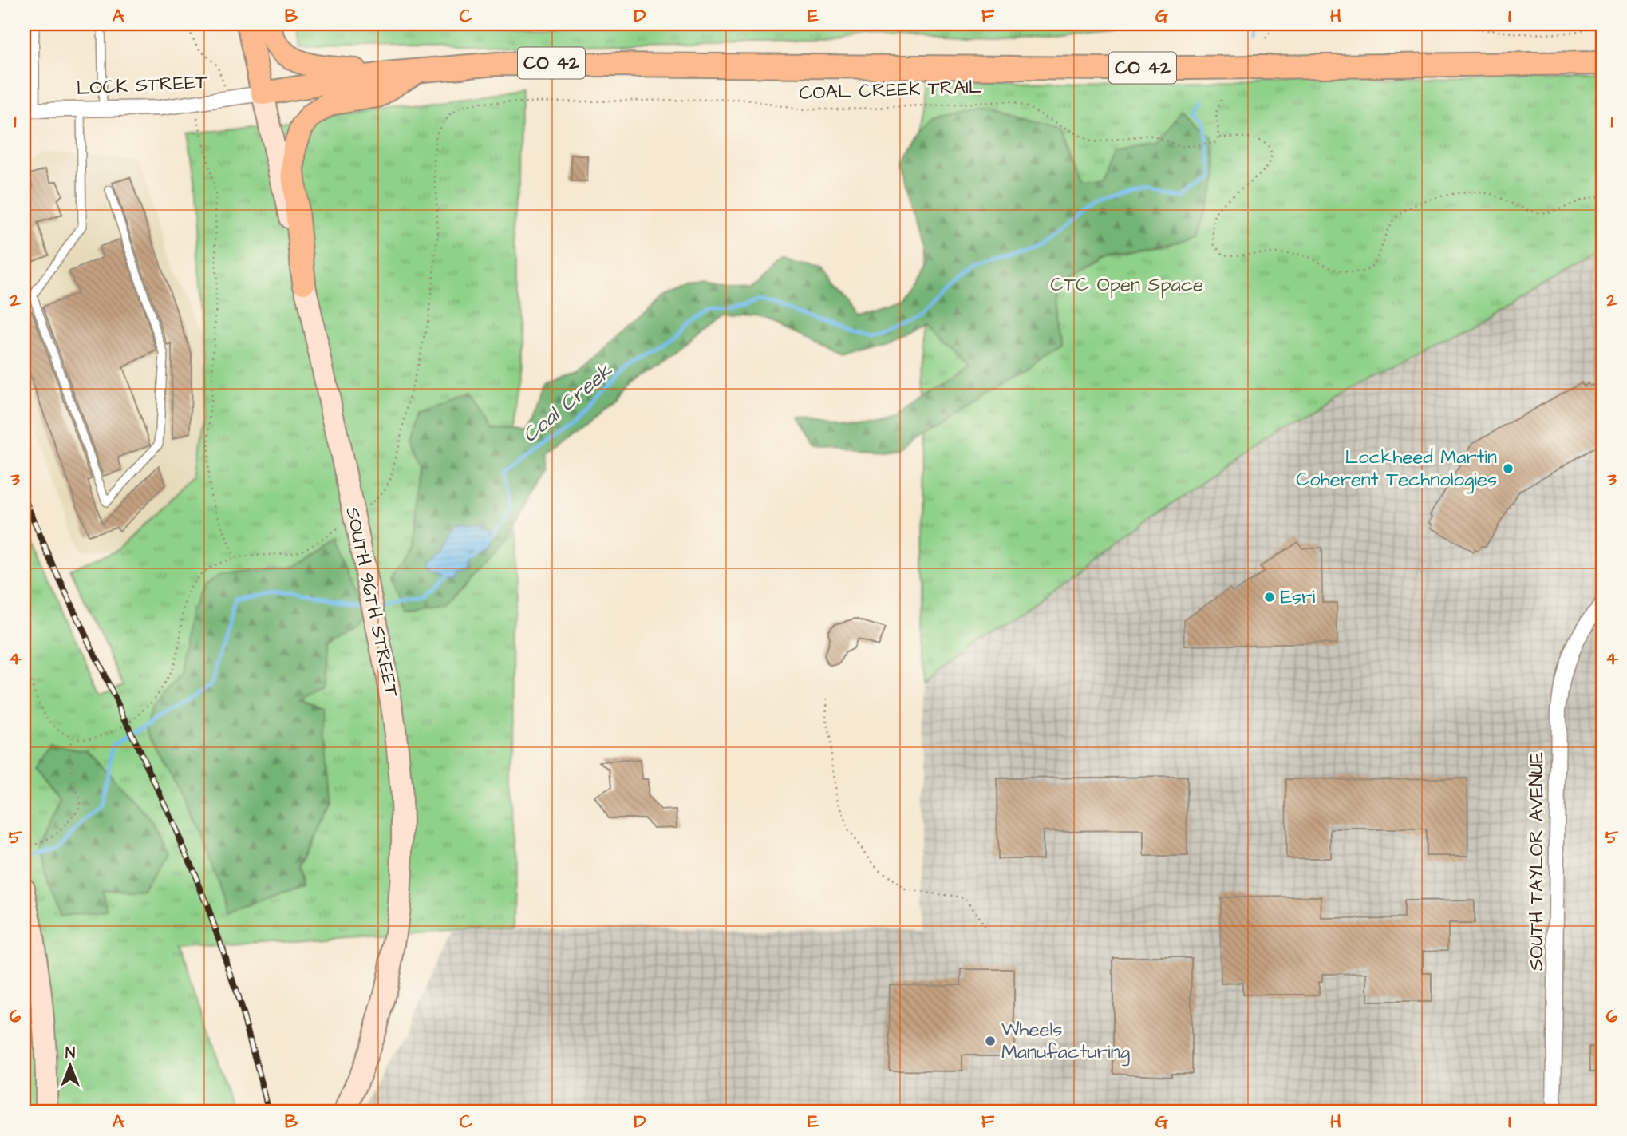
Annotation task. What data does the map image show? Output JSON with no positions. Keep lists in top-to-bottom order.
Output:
{
  "streets": {
    "main road": ["CO 42", "SOUTH 96TH STREET"],
    "street": ["LOCK STREET", "SOUTH TAYLOR AVENUE"],
    "path": ["COAL CREEK TRAIL"]
  },
  "crossings": [
    ["CO 42", "LOCK STREET"],
    ["CO 42", "SOUTH 96TH STREET"],
    ["LOCK STREET", "SOUTH 96TH STREET"]
  ],
  "water": ["Coal Creek"],
  "parks": ["CTC Open Space"],
  "places": ["Lockheed Martin Coherent Technologies", "Esri", "Wheels Manufacturing"],
  "north": "top",
  "grid": {
    "columns": [
      "A",
      "B",
      "C",
      "D",
      "E",
      "F",
      "G",
      "H",
      "I"
    ],
    "rows": [
      "1",
      "2",
      "3",
      "4",
      "5",
      "6"
    ]
  }
}
